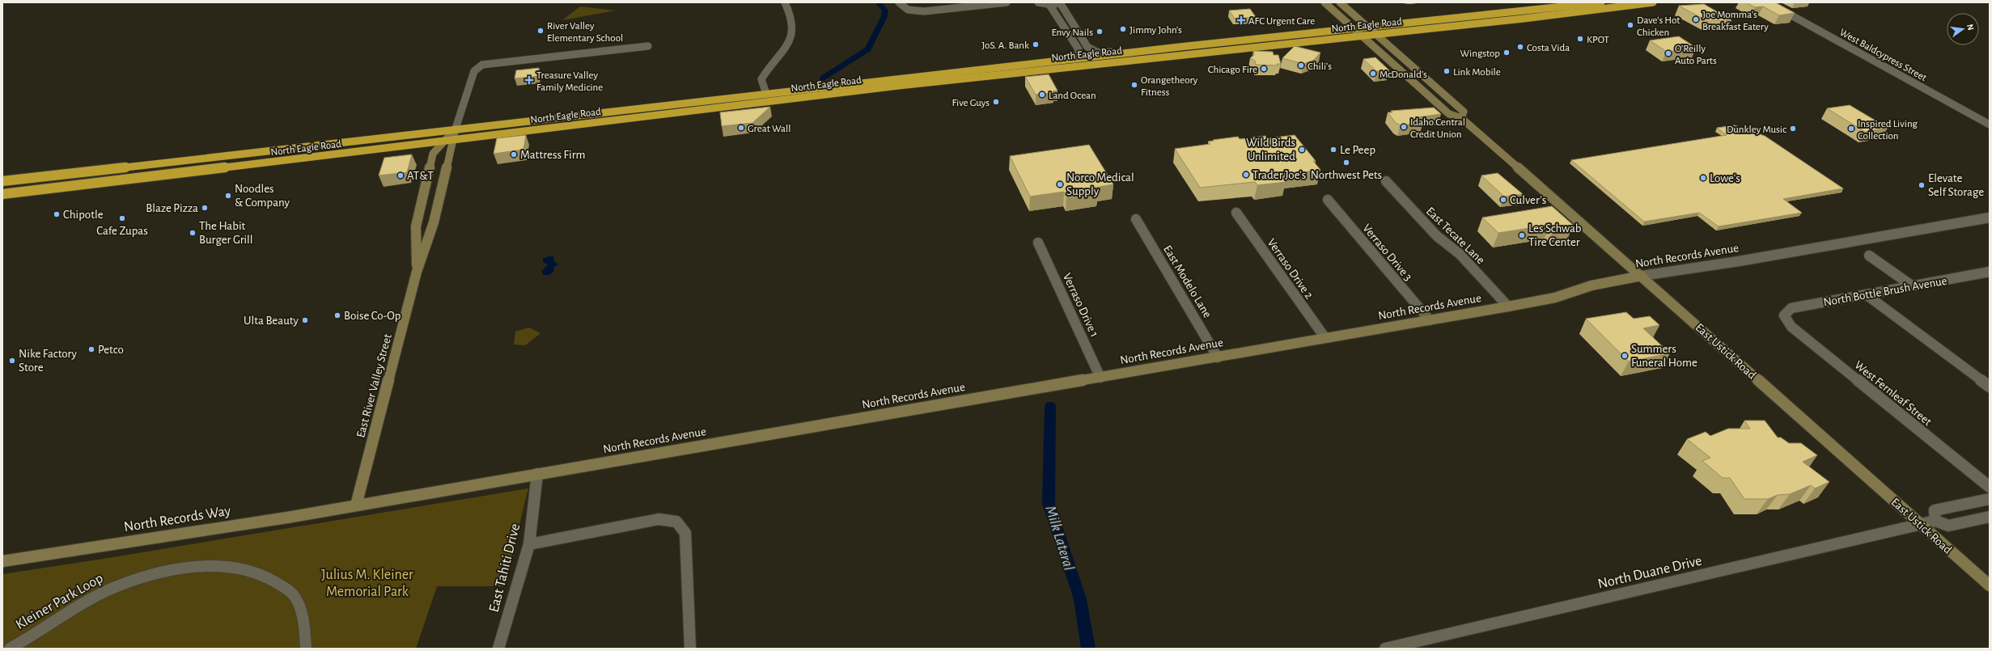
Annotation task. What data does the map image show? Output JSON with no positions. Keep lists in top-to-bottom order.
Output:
{
  "streets": {
    "highway": ["North Eagle Road"],
    "street": [
      "West Baldcypress Street",
      "East Tecate Lane",
      "Verraso Drive 3",
      "North Records Avenue",
      "Verraso Drive 2",
      "East Modelo Lane",
      "North Bottle Brush Avenue",
      "Verraso Drive 1",
      "East Ustick Road",
      "East River Valley Street",
      "West Fernleaf Street",
      "North Records Way",
      "East Tahiti Drive",
      "North Duane Drive",
      "Kleiner Park Loop"
    ]
  },
  "crossings": [
    ["North Eagle Road", "East Ustick Road"],
    ["North Eagle Road", "East River Valley Street"],
    ["East Tecate Lane", "North Records Avenue"],
    ["Verraso Drive 3", "North Records Avenue"],
    ["North Records Avenue", "Verraso Drive 2"],
    ["North Records Avenue", "East Modelo Lane"],
    ["North Records Avenue", "Verraso Drive 1"],
    ["North Records Avenue", "East Ustick Road"],
    ["North Records Avenue", "East River Valley Street"],
    ["North Records Avenue", "North Records Way"],
    ["North Records Avenue", "East Tahiti Drive"],
    ["North Bottle Brush Avenue", "West Fernleaf Street"],
    ["East Ustick Road", "North Duane Drive"],
    ["East River Valley Street", "North Records Way"]
  ],
  "water": ["Milk Lateral"],
  "parks": ["Julius M. Kleiner Memorial Park"],
  "places": {
    "other": [
      "Joe Momma's Breakfast Eatery",
      "Dave's Hot Chicken",
      "Jimmy John's",
      "River Valley Elementary School",
      "Envy Nails",
      "KPOT",
      "JoS. A. Bank",
      "Costa Vida",
      "Wingstop",
      "O'Reilly Auto Parts",
      "Chili's",
      "Chicago Fire",
      "Link Mobile",
      "McDonald's",
      "Orangetheory Fitness",
      "Land Ocean",
      "Five Guys",
      "Idaho Central Credit Union",
      "Great Wall",
      "Dunkley Music",
      "Inspired Living Collection",
      "Wild Birds Unlimited",
      "Le Peep",
      "Mattress Firm",
      "Northwest Pets",
      "Trader Joe's",
      "AT&T",
      "Lowe's",
      "Norco Medical Supply",
      "Elevate Self Storage",
      "Noodles & Company",
      "Culver's",
      "Blaze Pizza",
      "Chipotle",
      "Cafe Zupas",
      "The Habit Burger Grill",
      "Les Schwab Tire Center",
      "Boise Co-Op",
      "Ulta Beauty",
      "Petco",
      "Summers Funeral Home",
      "Nike Factory Store"
    ],
    "health": ["AFC Urgent Care", "Treasure Valley Family Medicine"]
  },
  "north": "right"
}
